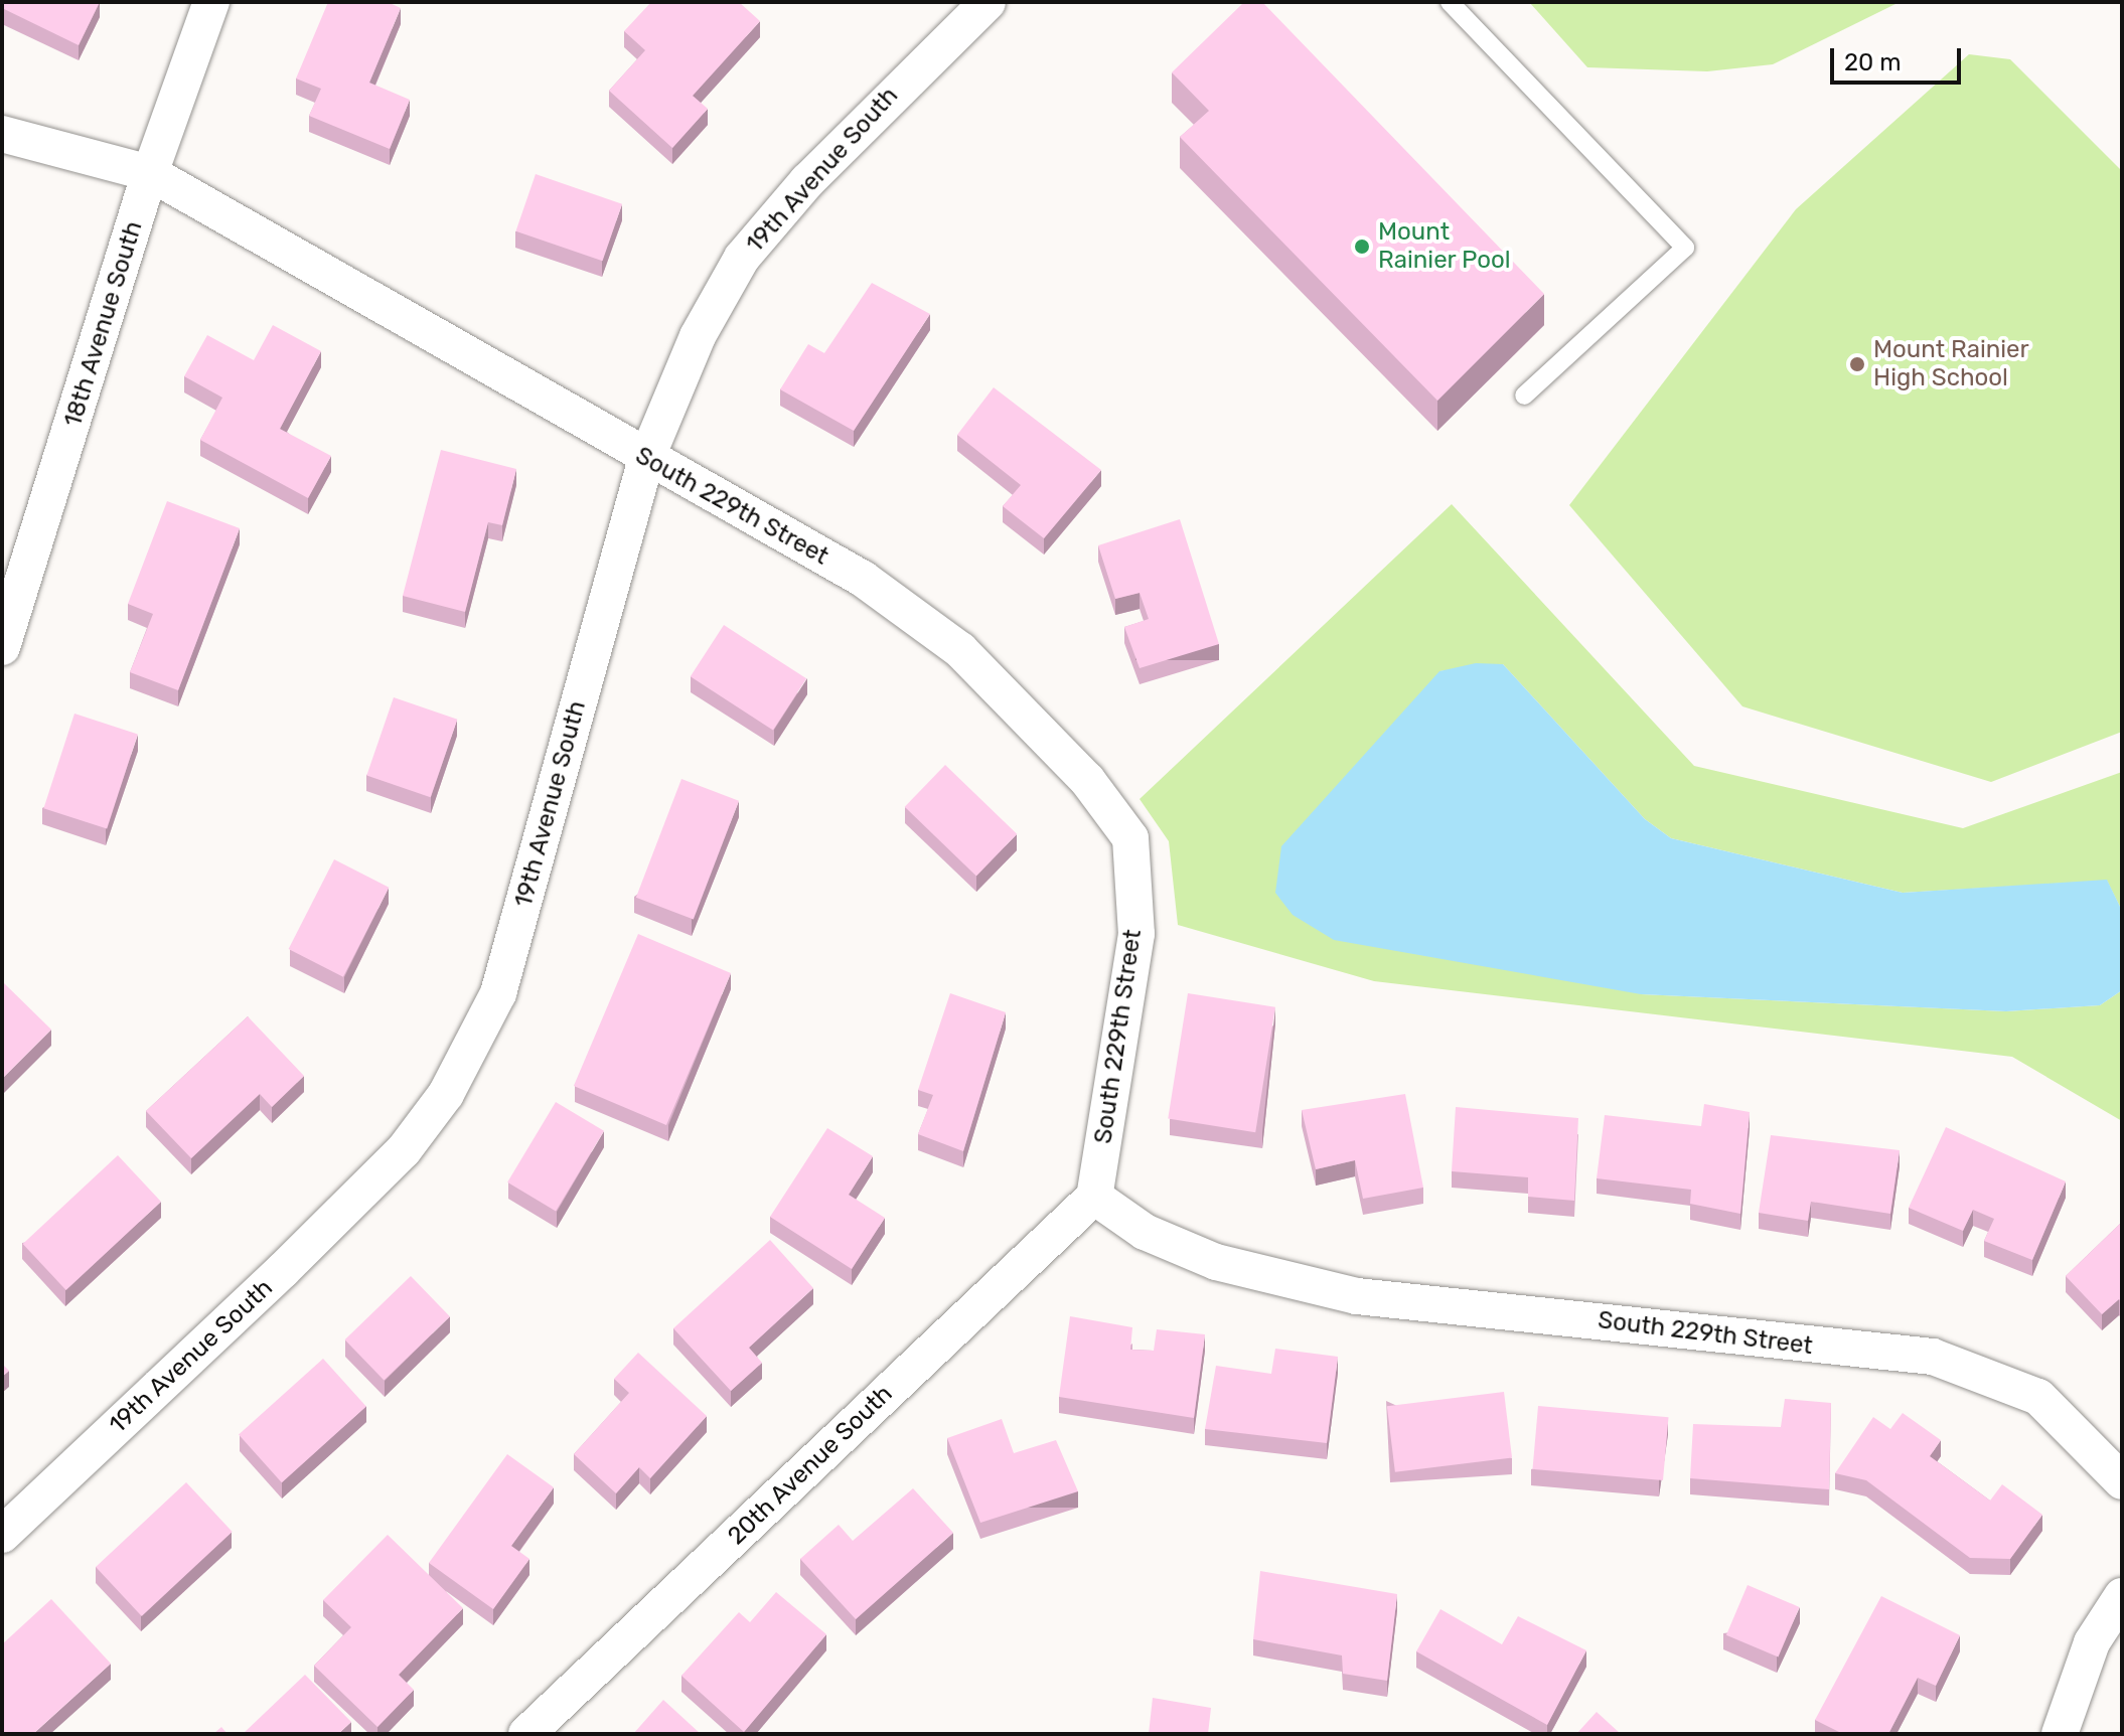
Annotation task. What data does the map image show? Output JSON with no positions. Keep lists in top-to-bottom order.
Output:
{
  "streets": {
    "street": [
      "19th Avenue South",
      "18th Avenue South",
      "South 229th Street",
      "20th Avenue South"
    ]
  },
  "crossings": [
    ["19th Avenue South", "South 229th Street"],
    ["18th Avenue South", "South 229th Street"],
    ["South 229th Street", "20th Avenue South"]
  ],
  "places": ["Mount Rainier Pool", "Mount Rainier High School"],
  "scale_bar": "20 m"
}
